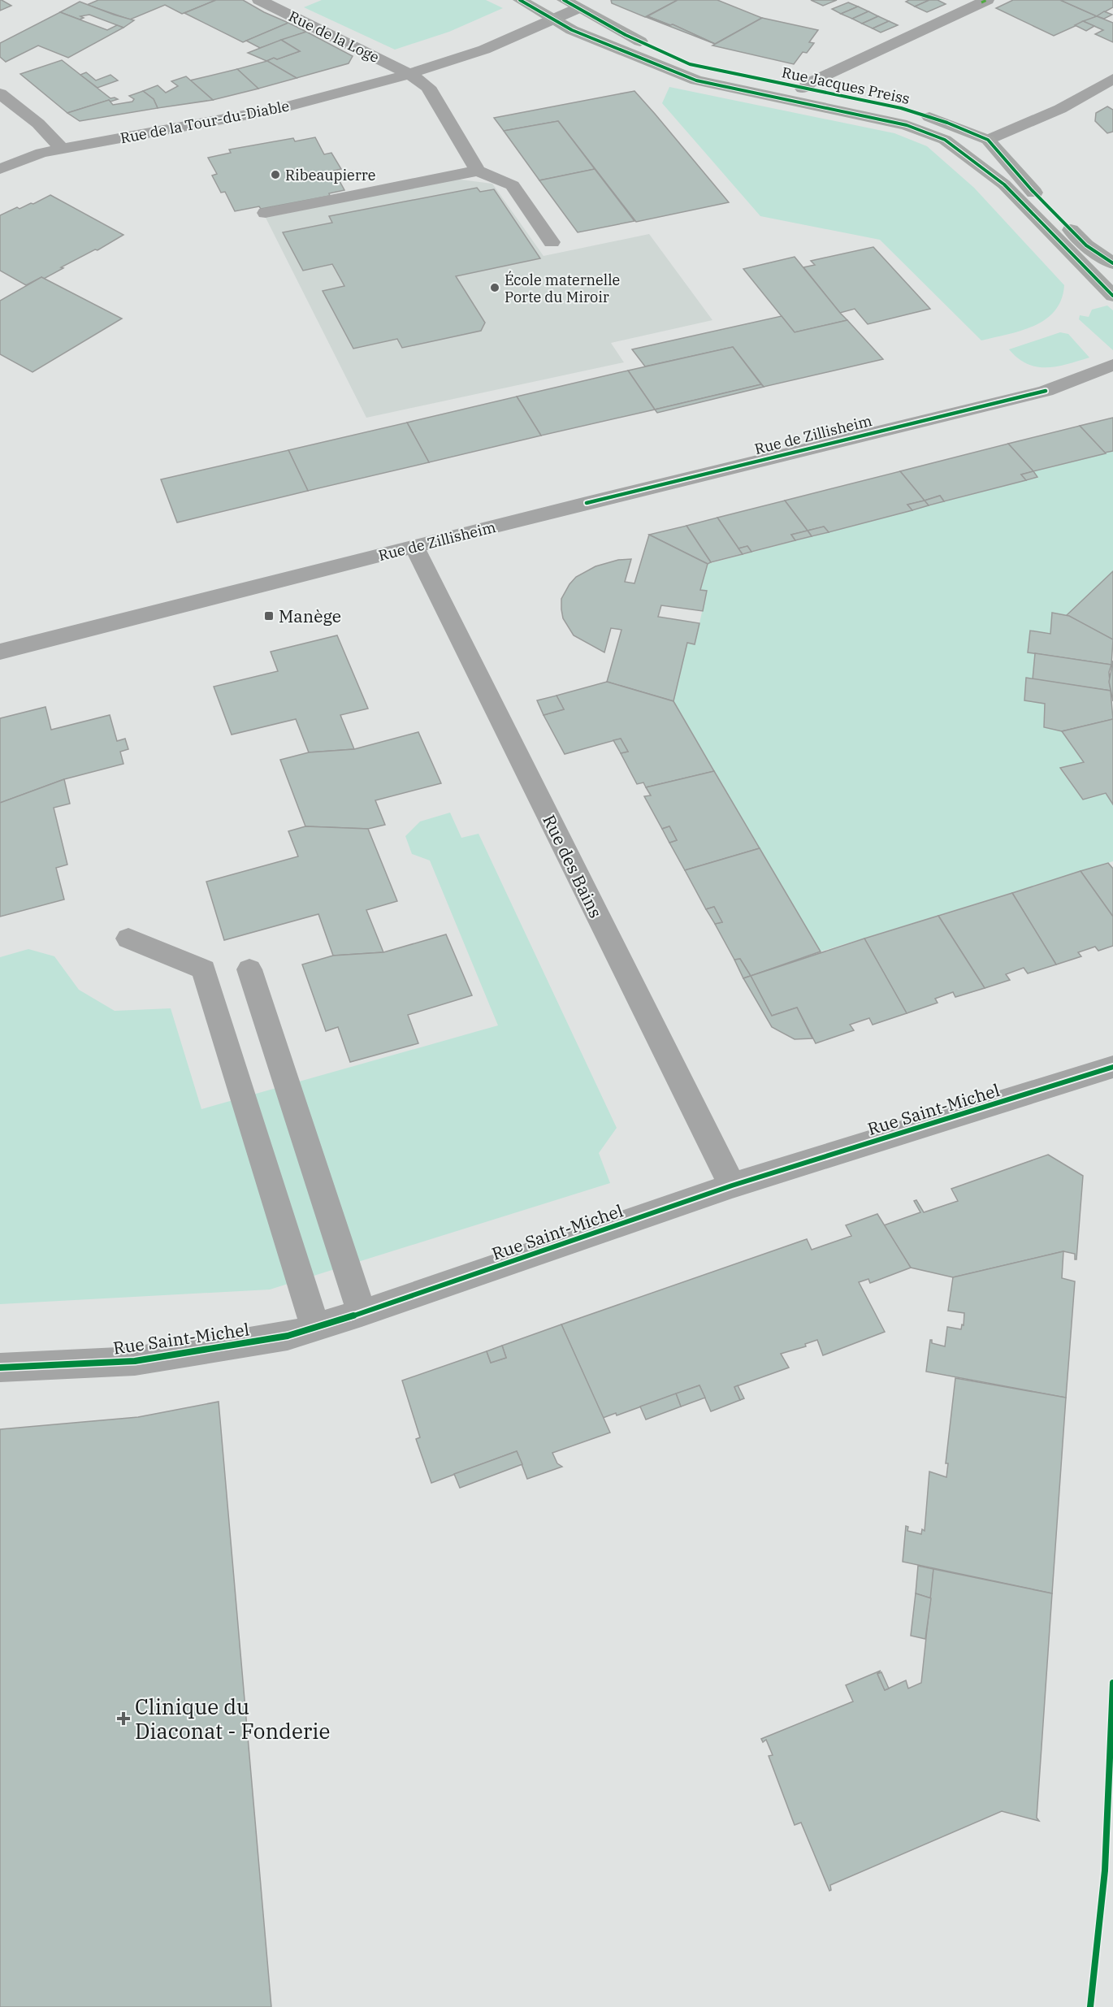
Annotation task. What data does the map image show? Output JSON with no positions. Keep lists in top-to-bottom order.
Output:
{
  "streets": {
    "main road": ["Rue Jacques Preiss"],
    "street": [
      "Rue de la Loge",
      "Rue de la Tour-du-Diable",
      "Rue de Zillisheim",
      "Rue des Bains",
      "Rue Saint-Michel"
    ]
  },
  "crossings": [
    ["Rue de la Loge", "Rue de la Tour-du-Diable"],
    ["Rue Jacques Preiss", "Rue de la Tour-du-Diable"],
    ["Rue de Zillisheim", "Rue des Bains"],
    ["Rue des Bains", "Rue Saint-Michel"]
  ],
  "places": {
    "other": ["Ribeaupierre", "École maternelle Porte du Miroir"],
    "transit": ["Manège"],
    "health": ["Clinique du Diaconat - Fonderie"]
  }
}
